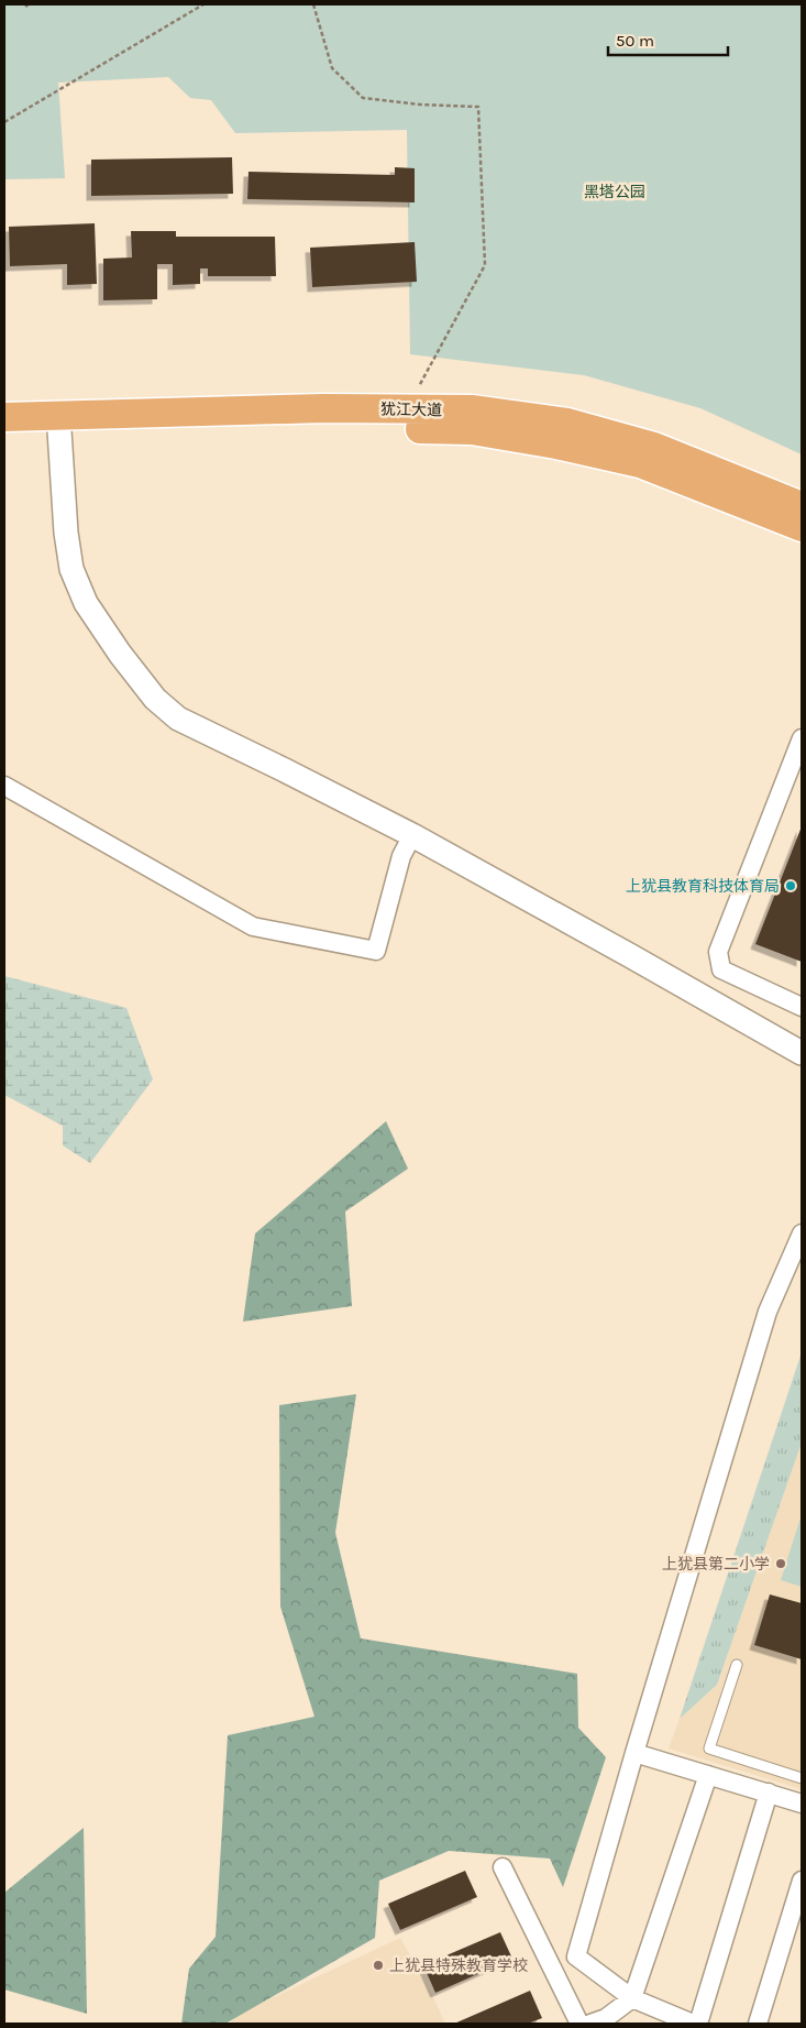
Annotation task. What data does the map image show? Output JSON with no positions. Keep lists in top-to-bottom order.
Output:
{
  "streets": {
    "main road": ["犹江大道"]
  },
  "parks": ["黑塔公园"],
  "places": ["上犹县教育科技体育局", "上犹县第二小学", "上犹县特殊教育学校"],
  "scale_bar": "50 m"
}
